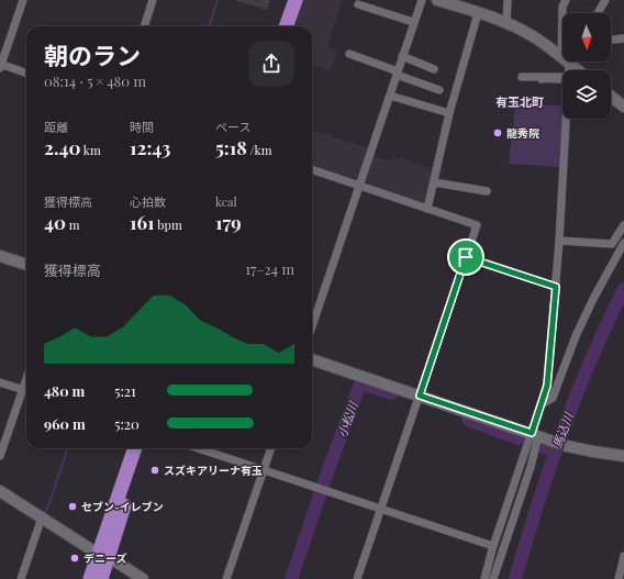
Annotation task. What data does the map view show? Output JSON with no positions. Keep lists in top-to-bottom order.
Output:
{
  "districts": ["有玉北町"],
  "water": ["小松川", "馬込川"],
  "places": [
    "龍秀院",
    "スズキアリーナ有玉",
    "セブン-イレブン",
    "デニーズ"
  ],
  "north": "bottom",
  "page": {
    "heading": ["朝のラン", "08:14 · 5 × 480 m"],
    "stats": [
      ["距離", "2.40 km"],
      ["時間", "12:43"],
      ["ペース", "5:18 /km"],
      ["獲得標高", "40 m"],
      ["心拍数", "161 bpm"],
      ["kcal", "179"]
    ],
    "chart": ["獲得標高", "17–24 m"],
    "list": [
      {
        "name": "480 m",
        "note": "5:21"
      },
      {
        "name": "960 m",
        "note": "5:20"
      }
    ]
  }
}
